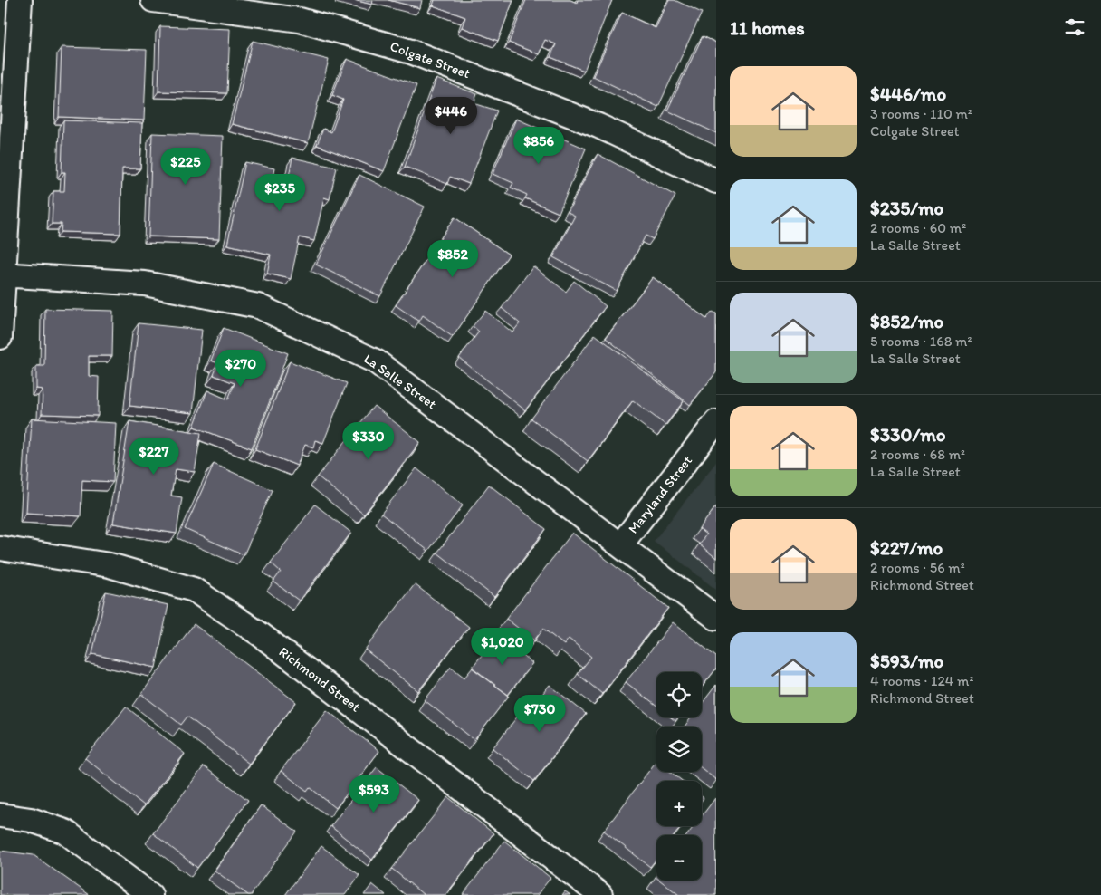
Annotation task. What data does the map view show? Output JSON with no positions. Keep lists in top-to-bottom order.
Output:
{
  "streets": {
    "street": [
      "Colgate Street",
      "La Salle Street",
      "Maryland Street",
      "Richmond Street"
    ]
  },
  "crossings": [
    ["La Salle Street", "Maryland Street"]
  ],
  "page": {
    "heading": "11 homes",
    "list": [
      {
        "name": "$446/mo",
        "note": "3 rooms · 110 m² · Colgate Street"
      },
      {
        "name": "$235/mo",
        "note": "2 rooms · 60 m² · La Salle Street"
      },
      {
        "name": "$852/mo",
        "note": "5 rooms · 168 m² · La Salle Street"
      },
      {
        "name": "$330/mo",
        "note": "2 rooms · 68 m² · La Salle Street"
      },
      {
        "name": "$227/mo",
        "note": "2 rooms · 56 m² · Richmond Street"
      },
      {
        "name": "$593/mo",
        "note": "4 rooms · 124 m² · Richmond Street"
      }
    ],
    "price": [
      "$446",
      "$856",
      "$225",
      "$235",
      "$852",
      "$270",
      "$330",
      "$227",
      "$1,020",
      "$730",
      "$593"
    ],
    "map_buttons": ["+", "−"]
  }
}
